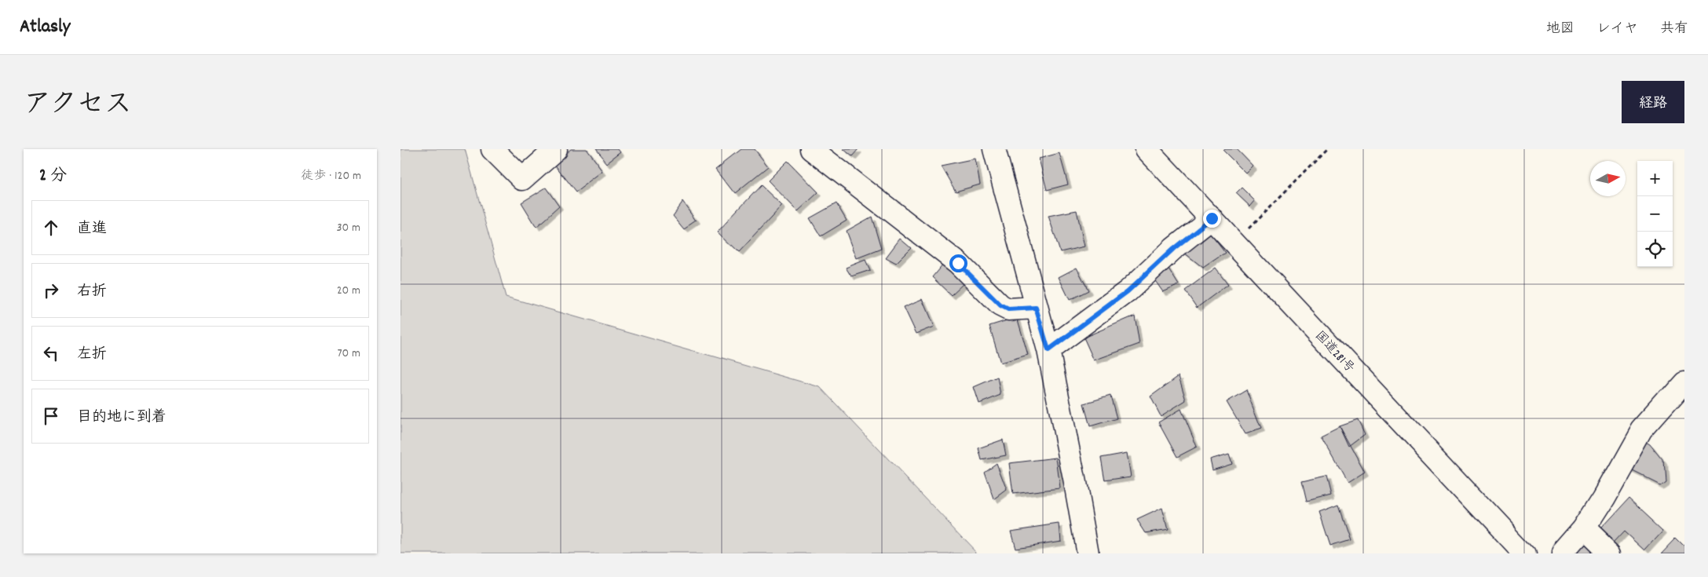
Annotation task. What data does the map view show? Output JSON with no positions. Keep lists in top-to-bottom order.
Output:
{
  "streets": {
    "main road": ["国道281号"]
  },
  "north": "right",
  "page": {
    "header": "Atlasly",
    "nav": ["地図", "レイヤ", "共有"],
    "title": "アクセス",
    "buttons": "経路",
    "heading": ["2 分", "徒歩 · 120 m"],
    "map_buttons": ["+", "−"],
    "list": [
      ["直進", "30 m"],
      ["右折", "20 m"],
      ["左折", "70 m"],
      "目的地に到着"
    ]
  }
}
